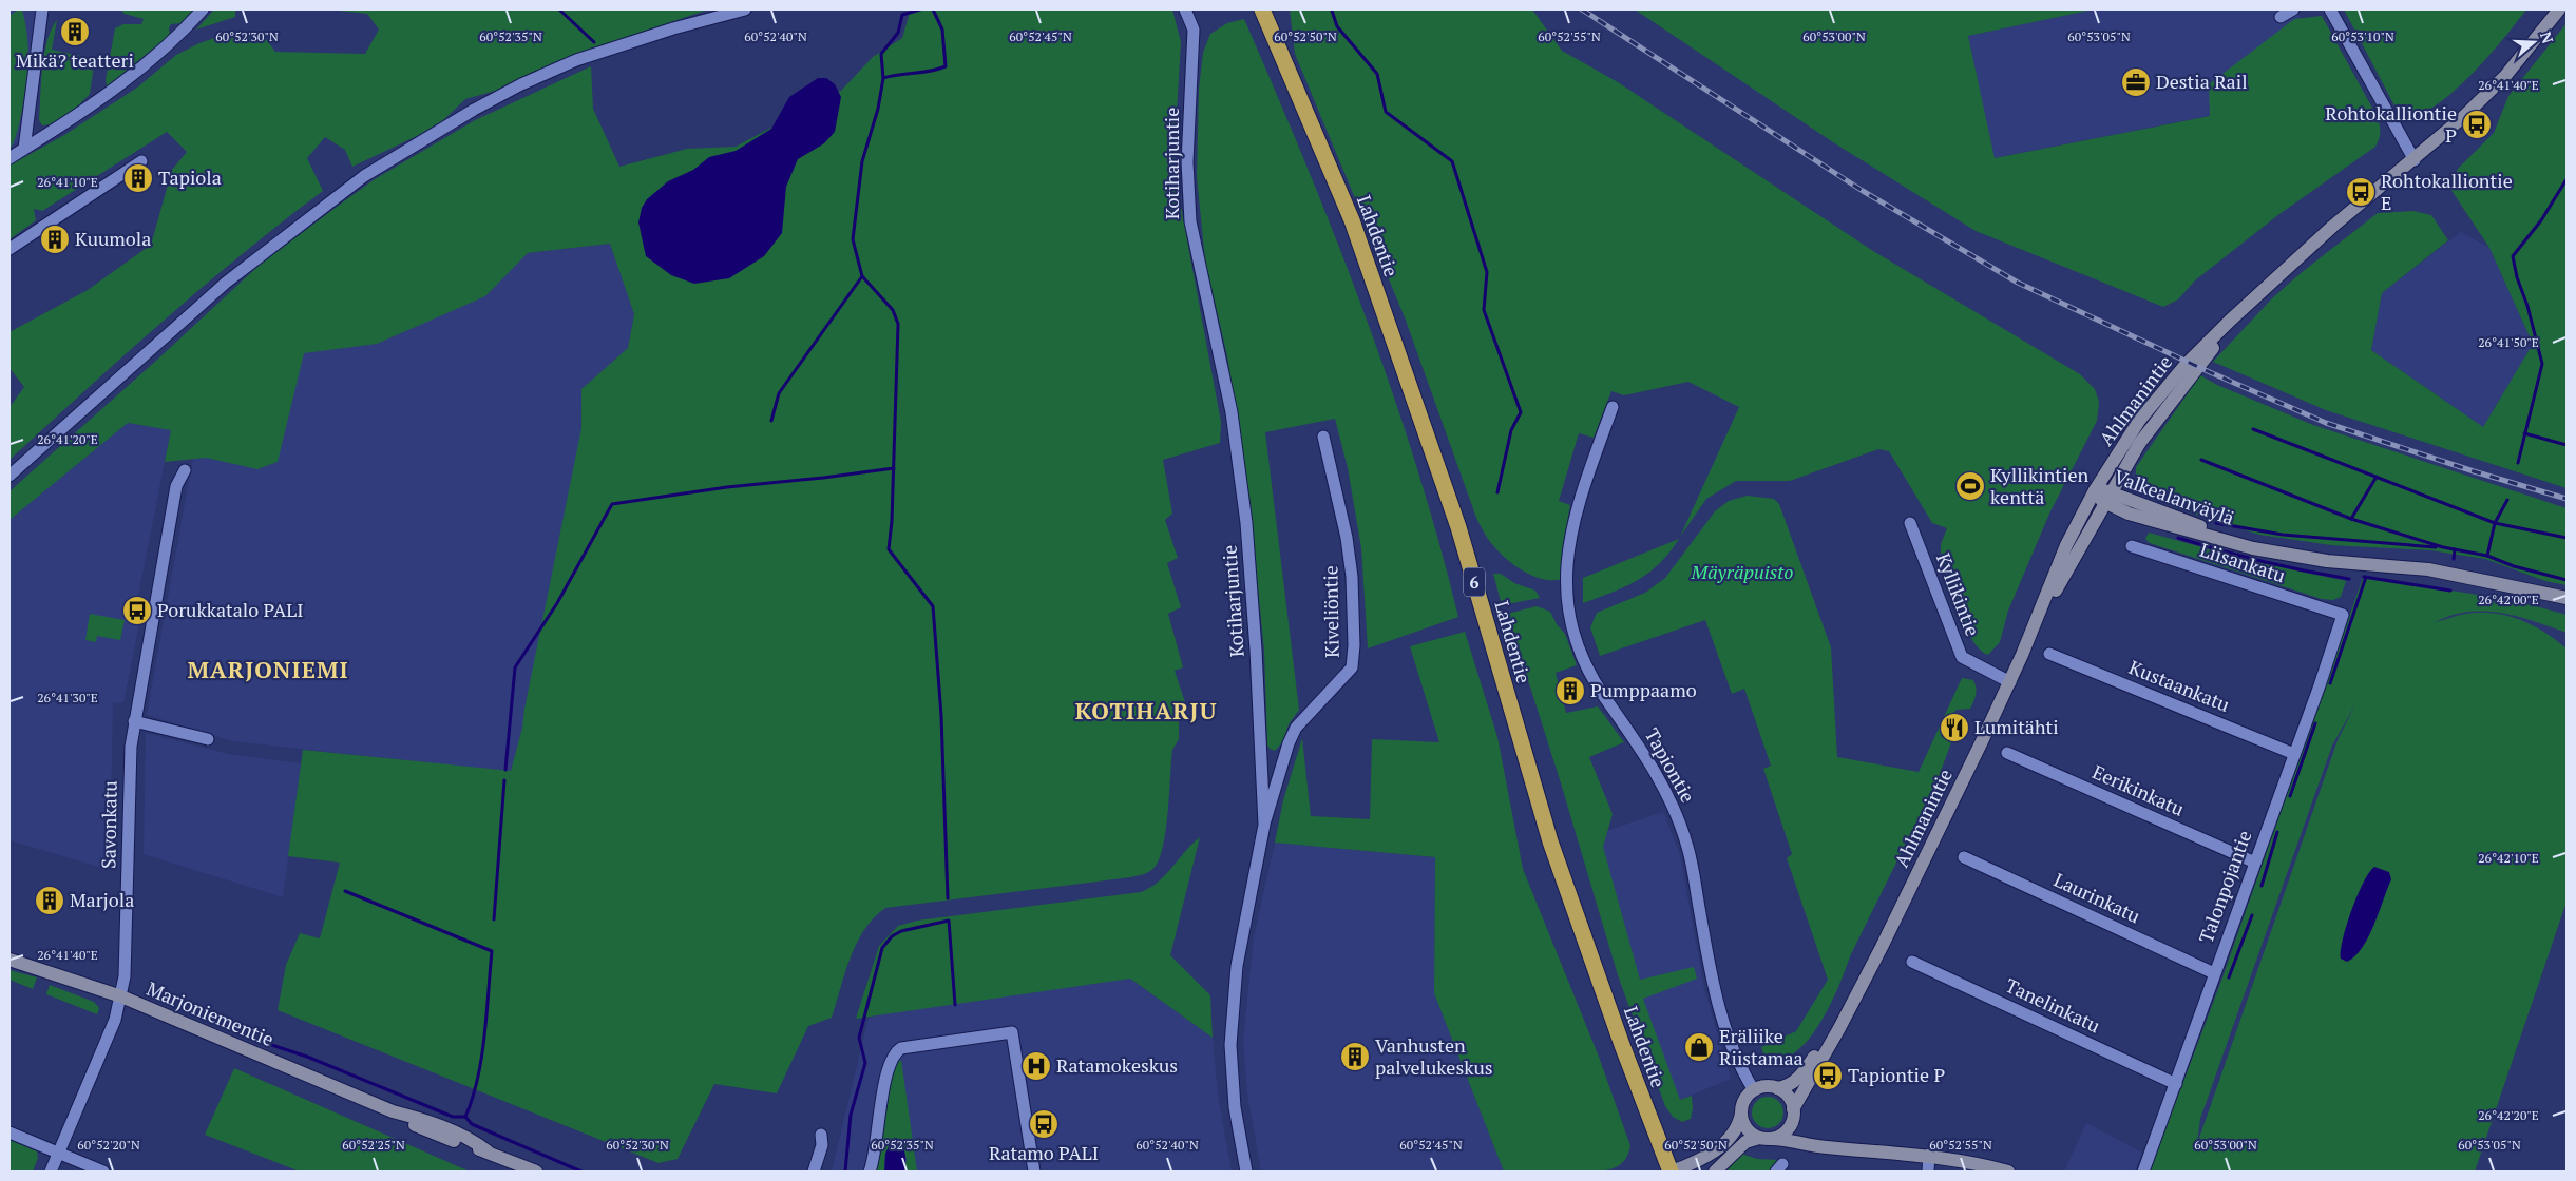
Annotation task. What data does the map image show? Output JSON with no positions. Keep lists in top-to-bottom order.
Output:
{
  "streets": {
    "highway": ["Lahdentie", "6"],
    "street": [
      "Kotiharjuntie",
      "Ahlmanintie",
      "Valkealanväylä",
      "Liisankatu",
      "Kyllikintie",
      "Kiveliöntie",
      "Kustaankatu",
      "Tapiontie",
      "Eerikinkatu",
      "Savonkatu",
      "Talonpojantie",
      "Laurinkatu",
      "Tanelinkatu",
      "Marjoniementie"
    ]
  },
  "crossings": [
    ["Kotiharjuntie", "Kiveliöntie"],
    ["Ahlmanintie", "Valkealanväylä"],
    ["Ahlmanintie", "Kyllikintie"],
    ["Ahlmanintie", "Tapiontie"],
    ["Liisankatu", "Talonpojantie"],
    ["Kustaankatu", "Talonpojantie"],
    ["Eerikinkatu", "Talonpojantie"],
    ["Savonkatu", "Marjoniementie"],
    ["Talonpojantie", "Laurinkatu"],
    ["Talonpojantie", "Tanelinkatu"]
  ],
  "districts": ["MARJONIEMI", "KOTIHARJU"],
  "parks": ["Mäyräpuisto"],
  "places": {
    "building": [
      "Mikä? teatteri",
      "Tapiola",
      "Kuumola",
      "Pumppaamo",
      "Marjola",
      "Vanhusten palvelukeskus"
    ],
    "office": ["Destia Rail"],
    "bus stop": [
      "Rohtokalliontie P",
      "Rohtokalliontie E",
      "Porukkatalo PALI",
      "Tapiontie P",
      "Ratamo PALI"
    ],
    "sports": ["Kyllikintien kenttä"],
    "restaurant": ["Lumitähti"],
    "shop": ["Eräliike Riistamaa"],
    "hospital": ["Ratamokeskus"]
  },
  "north": "right",
  "coordinates": [
    "60°52'30\"N",
    "60°52'35\"N",
    "60°52'40\"N",
    "60°52'45\"N",
    "60°52'50\"N",
    "60°53'00\"N",
    "60°52'55\"N",
    "60°53'05\"N",
    "60°53'10\"N",
    "26°41'40\"E",
    "26°41'10\"E",
    "26°41'50\"E",
    "26°41'20\"E",
    "26°42'00\"E",
    "26°41'30\"E",
    "26°42'10\"E",
    "26°42'20\"E",
    "60°52'20\"N",
    "60°52'25\"N"
  ]
}
